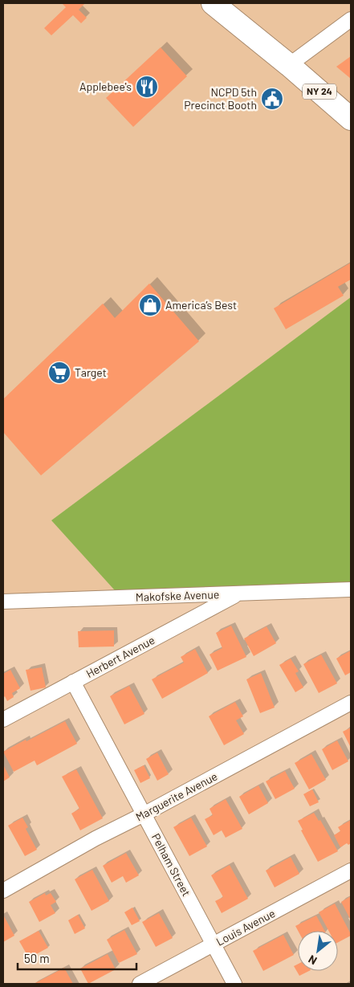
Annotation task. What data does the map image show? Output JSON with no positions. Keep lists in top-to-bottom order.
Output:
{
  "streets": {
    "main road": ["NY 24"],
    "street": [
      "Makofske Avenue",
      "Herbert Avenue",
      "Marguerite Avenue",
      "Pelham Street",
      "Louis Avenue"
    ]
  },
  "crossings": [
    ["Makofske Avenue", "Herbert Avenue"],
    ["Herbert Avenue", "Pelham Street"],
    ["Marguerite Avenue", "Pelham Street"],
    ["Pelham Street", "Louis Avenue"]
  ],
  "places": {
    "restaurant": ["Applebee's"],
    "public building": ["NCPD 5th Precinct Booth"],
    "shop": ["America’s Best"],
    "supermarket": ["Target"]
  },
  "scale_bar": "50 m",
  "north": "bottom left"
}
